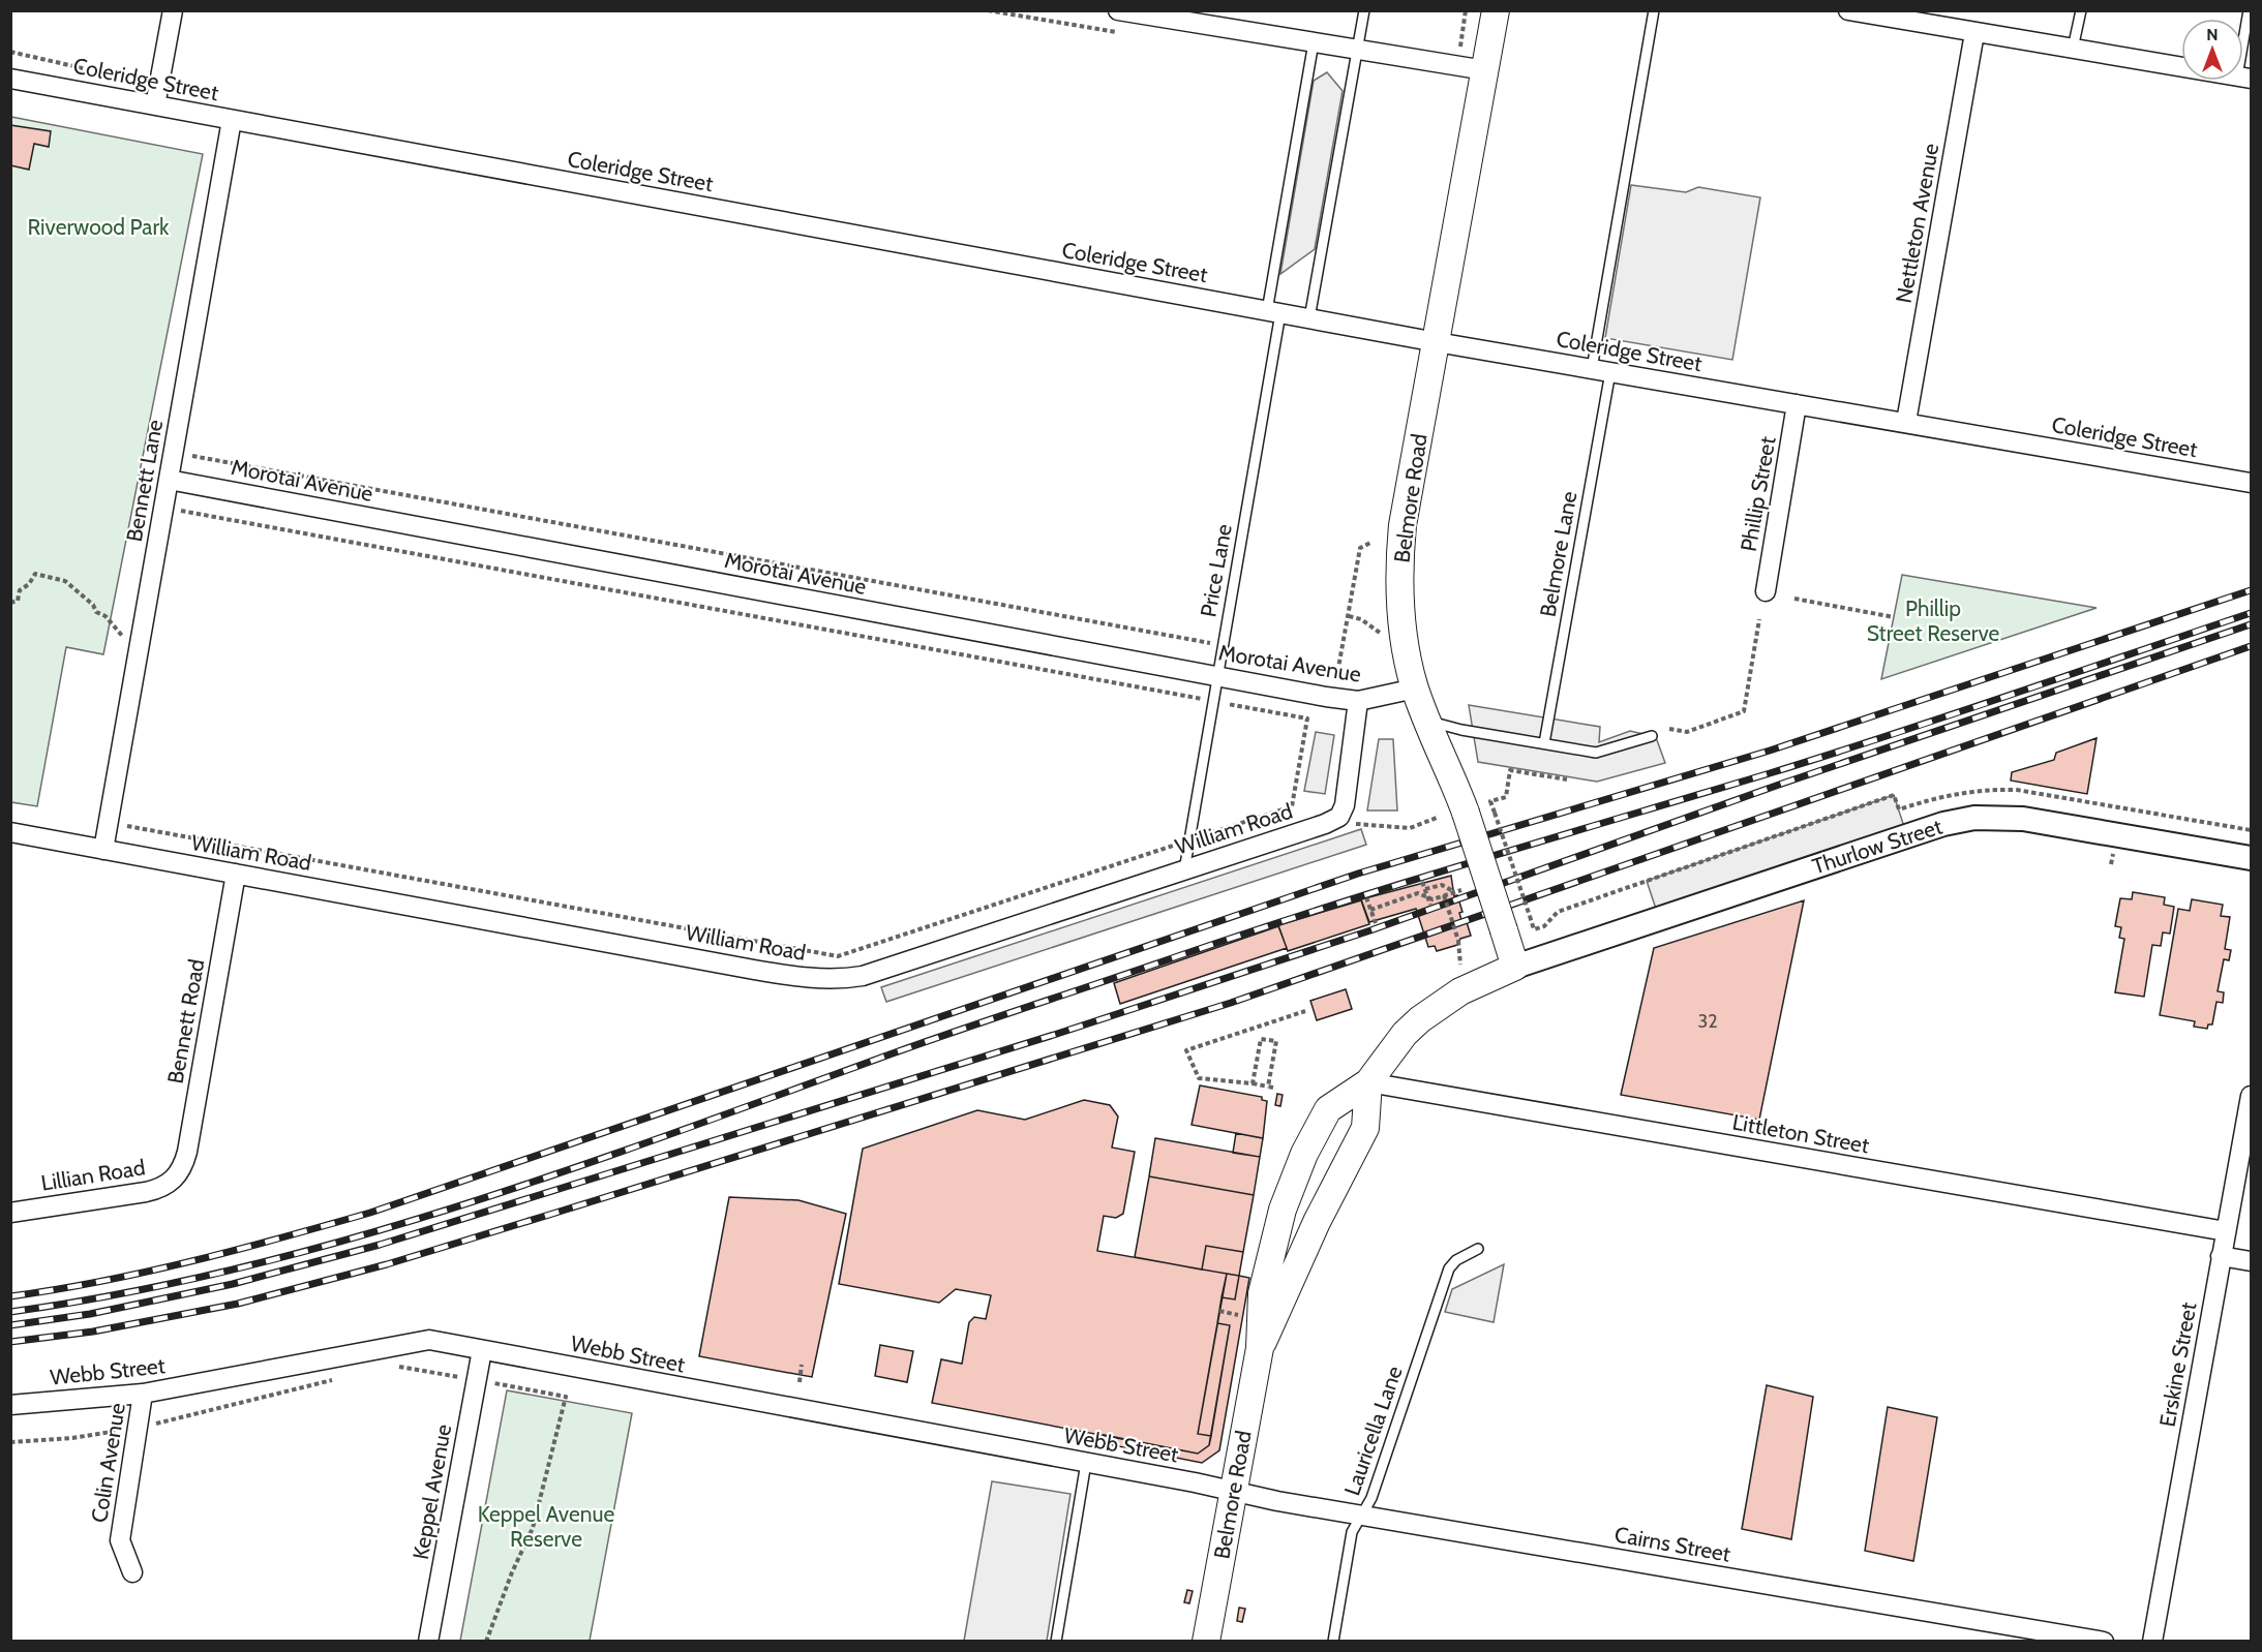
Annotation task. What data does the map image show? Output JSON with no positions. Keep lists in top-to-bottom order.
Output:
{
  "streets": {
    "main road": ["Belmore Road"],
    "street": [
      "Coleridge Street",
      "Nettleton Avenue",
      "Bennett Lane",
      "Morotai Avenue",
      "Phillip Street",
      "William Road",
      "Thurlow Street",
      "Bennett Road",
      "Littleton Street",
      "Lillian Road",
      "Webb Street",
      "Erskine Street",
      "Colin Avenue",
      "Keppel Avenue",
      "Cairns Street"
    ],
    "lane": ["Belmore Lane", "Price Lane", "Lauricella Lane"]
  },
  "crossings": [
    ["Coleridge Street", "Nettleton Avenue"],
    ["Coleridge Street", "Bennett Lane"],
    ["Coleridge Street", "Phillip Street"],
    ["Coleridge Street", "Belmore Road"],
    ["Coleridge Street", "Belmore Lane"],
    ["Coleridge Street", "Price Lane"],
    ["Bennett Lane", "Morotai Avenue"],
    ["Bennett Lane", "William Road"],
    ["Morotai Avenue", "Belmore Road"],
    ["Morotai Avenue", "Price Lane"],
    ["Belmore Road", "Thurlow Street"],
    ["Belmore Road", "Littleton Street"],
    ["Belmore Road", "Webb Street"],
    ["Belmore Road", "Cairns Street"],
    ["Price Lane", "William Road"],
    ["William Road", "Bennett Road"],
    ["Bennett Road", "Lillian Road"],
    ["Littleton Street", "Erskine Street"],
    ["Webb Street", "Colin Avenue"],
    ["Webb Street", "Keppel Avenue"],
    ["Webb Street", "Cairns Street"],
    ["Lauricella Lane", "Cairns Street"]
  ],
  "parks": ["Riverwood Park", "Phillip Street Reserve", "Keppel Avenue Reserve"],
  "house_numbers": ["32"],
  "north": "top"
}
